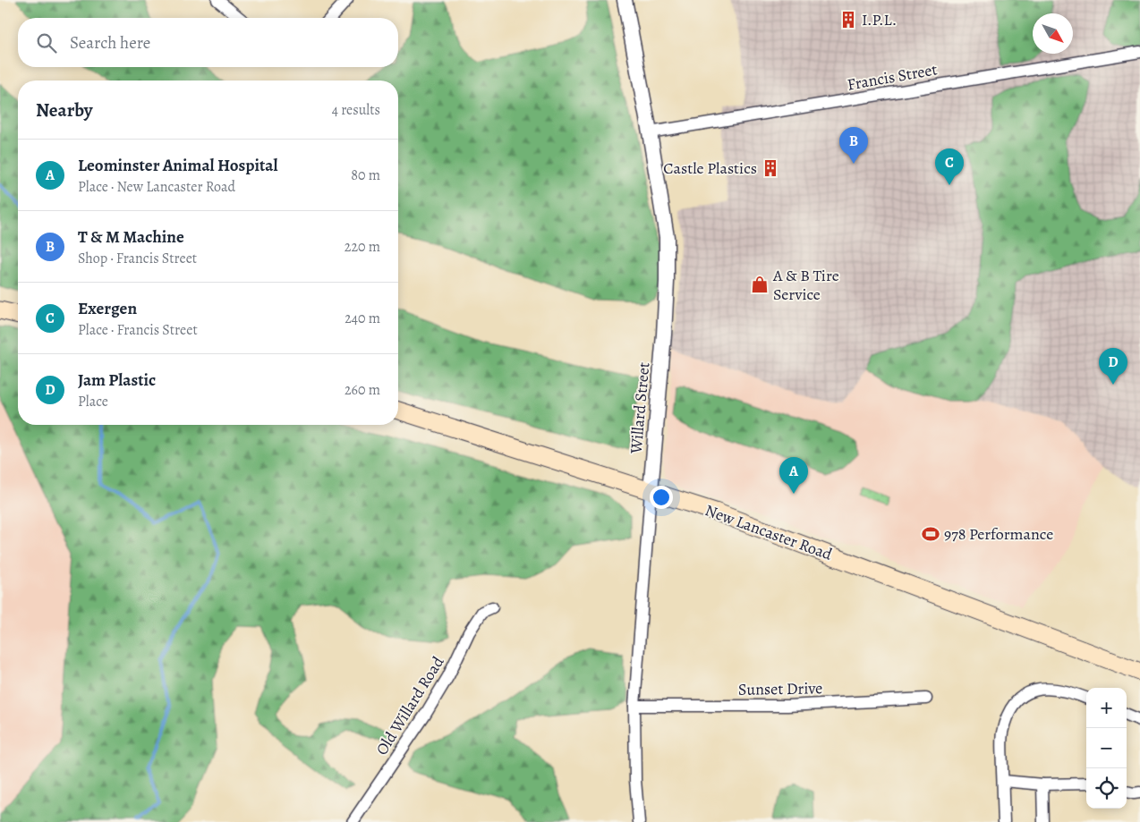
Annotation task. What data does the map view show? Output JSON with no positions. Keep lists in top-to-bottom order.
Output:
{
  "streets": {
    "main road": ["New Lancaster Road"],
    "street": [
      "Francis Street",
      "Willard Street",
      "Sunset Drive",
      "Old Willard Road"
    ]
  },
  "crossings": [
    ["Francis Street", "Willard Street"],
    ["Willard Street", "New Lancaster Road"],
    ["Willard Street", "Sunset Drive"]
  ],
  "places": {
    "building": ["I.P.L.", "Castle Plastics"],
    "shop": ["A & B Tire Service"],
    "sports": ["978 Performance"]
  },
  "north": "bottom right",
  "page": {
    "search": "Search here",
    "heading": ["Nearby", "4 results"],
    "pins": [
      "B",
      "C",
      "D",
      "A"
    ],
    "list": [
      {
        "mark": "A",
        "name": "Leominster Animal Hospital",
        "note": "Place · New Lancaster Road",
        "value": "80 m"
      },
      {
        "mark": "B",
        "name": "T & M Machine",
        "note": "Shop · Francis Street",
        "value": "220 m"
      },
      {
        "mark": "C",
        "name": "Exergen",
        "note": "Place · Francis Street",
        "value": "240 m"
      },
      {
        "mark": "D",
        "name": "Jam Plastic",
        "note": "Place",
        "value": "260 m"
      }
    ],
    "map_buttons": ["+", "−"]
  }
}
